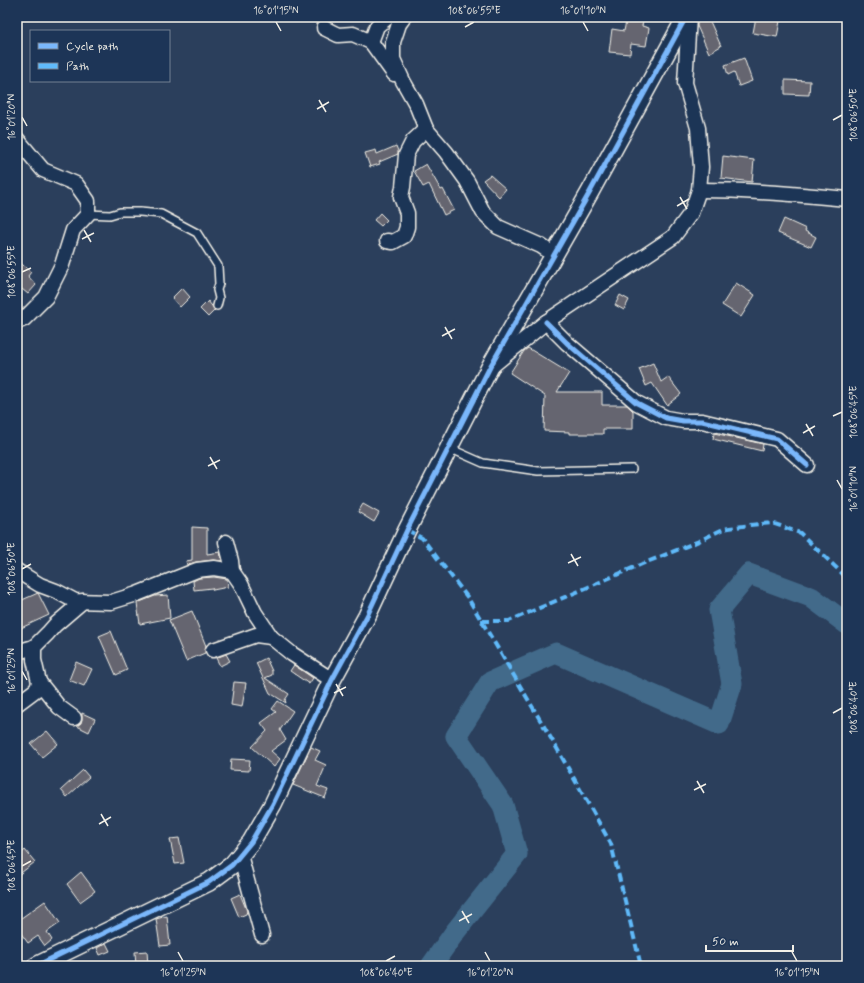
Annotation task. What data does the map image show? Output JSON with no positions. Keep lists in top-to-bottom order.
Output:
{
  "legend": ["Cycle path", "Path"],
  "scale_bar": "50 m",
  "coordinates": [
    "16°01'15\"N",
    "108°06'55\"E",
    "16°01'10\"N",
    "108°06'50\"E",
    "16°01'20\"N",
    "108°06'45\"E",
    "16°01'25\"N",
    "108°06'40\"E"
  ]
}
